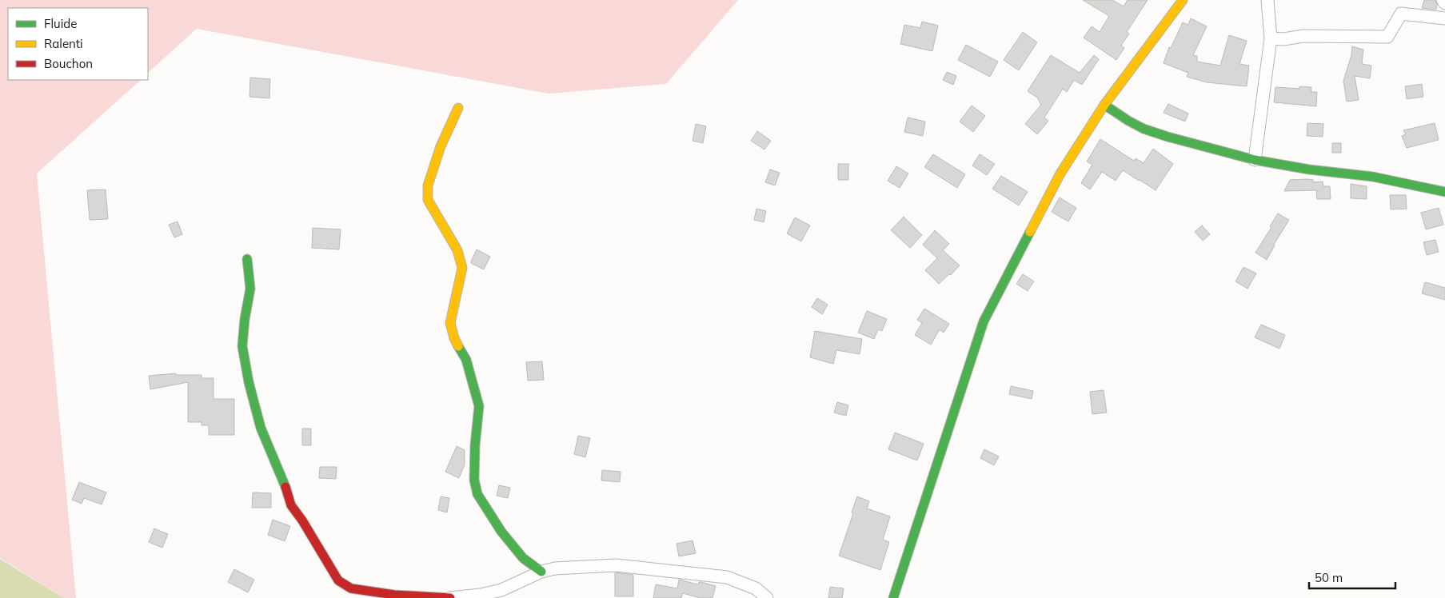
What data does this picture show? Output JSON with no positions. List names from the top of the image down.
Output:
{
  "legend": ["Fluide", "Ralenti", "Bouchon"],
  "scale_bar": "50 m"
}
